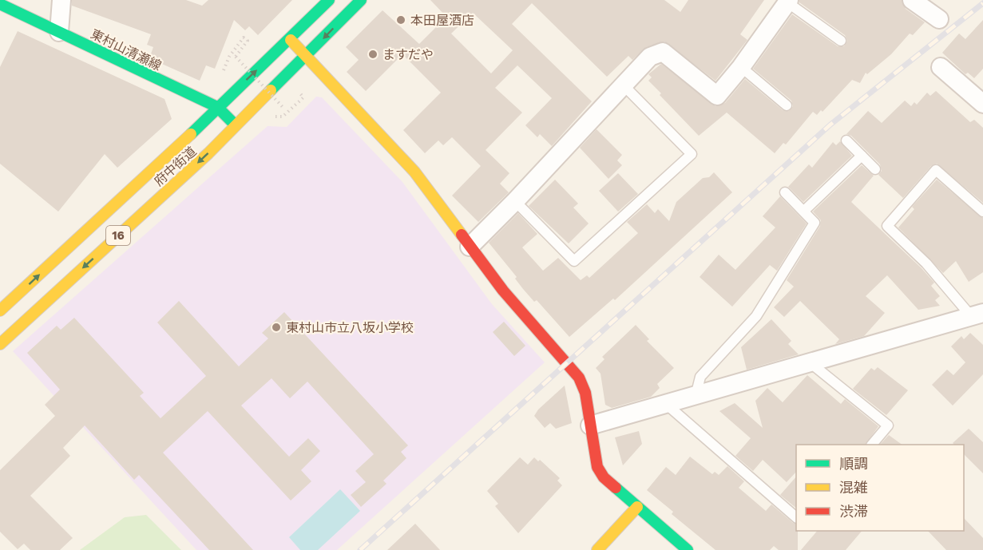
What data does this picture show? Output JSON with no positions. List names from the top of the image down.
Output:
{
  "streets": {
    "main road": ["東村山清瀬線", "府中街道", "16"]
  },
  "crossings": [
    ["東村山清瀬線", "府中街道"]
  ],
  "places": ["本田屋酒店", "ますだや", "東村山市立八坂小学校"],
  "legend": ["順調", "混雑", "渋滞"]
}
